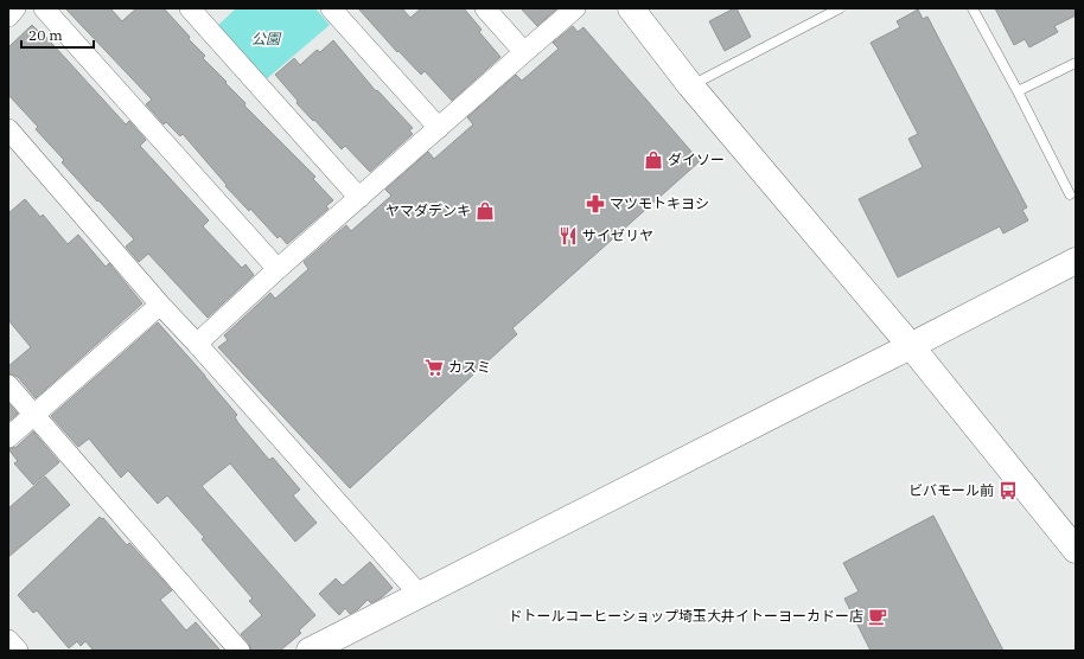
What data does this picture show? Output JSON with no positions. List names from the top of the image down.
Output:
{
  "parks": ["公園"],
  "places": {
    "shop": ["ダイソー", "ヤマダデンキ"],
    "pharmacy": ["マツモトキヨシ"],
    "restaurant": ["サイゼリヤ"],
    "supermarket": ["カスミ"],
    "bus stop": ["ビバモール前"],
    "cafe": ["ドトールコーヒーショップ埼玉大井イトーヨーカドー店"]
  },
  "scale_bar": "20 m"
}
